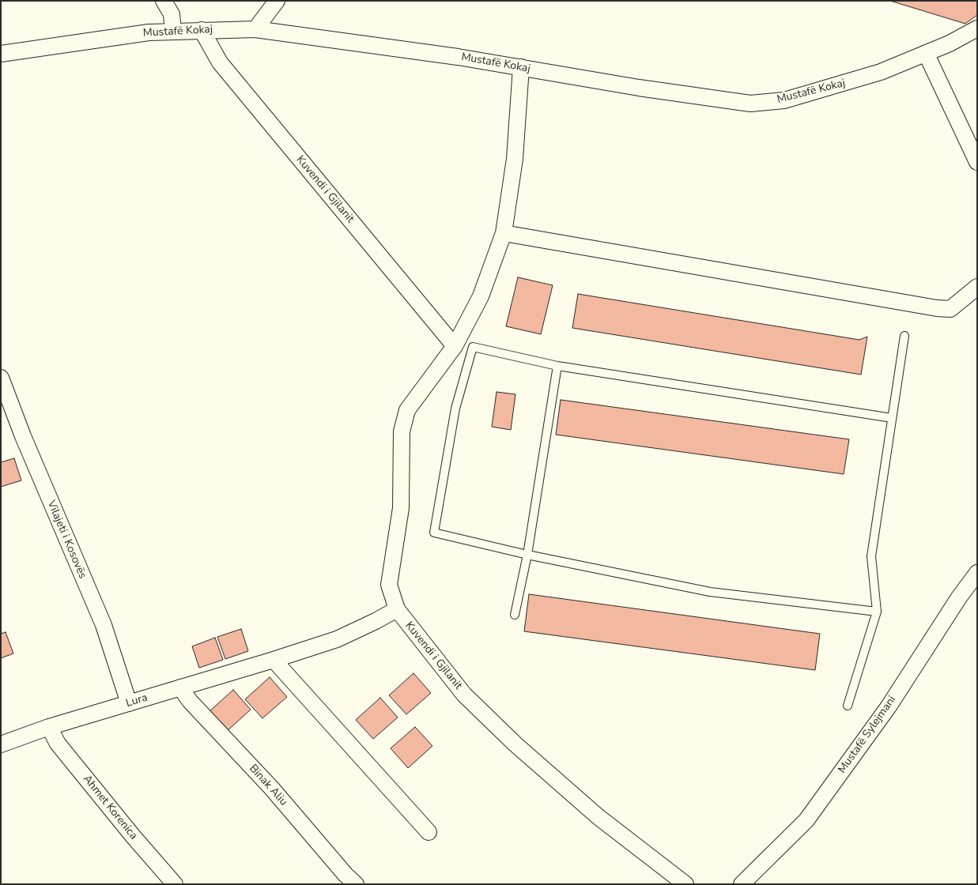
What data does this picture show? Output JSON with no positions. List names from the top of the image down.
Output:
{
  "streets": {
    "street": [
      "Mustafë Kokaj",
      "Kuvendi i Gjilanit",
      "Vilajeti i Kosovës",
      "Lura",
      "Mustafë Sylejmani",
      "Binak Aliu",
      "Ahmet Korenica"
    ]
  },
  "crossings": [
    ["Mustafë Kokaj", "Kuvendi i Gjilanit"],
    ["Kuvendi i Gjilanit", "Lura"],
    ["Vilajeti i Kosovës", "Lura"],
    ["Lura", "Binak Aliu"],
    ["Lura", "Ahmet Korenica"]
  ]
}
